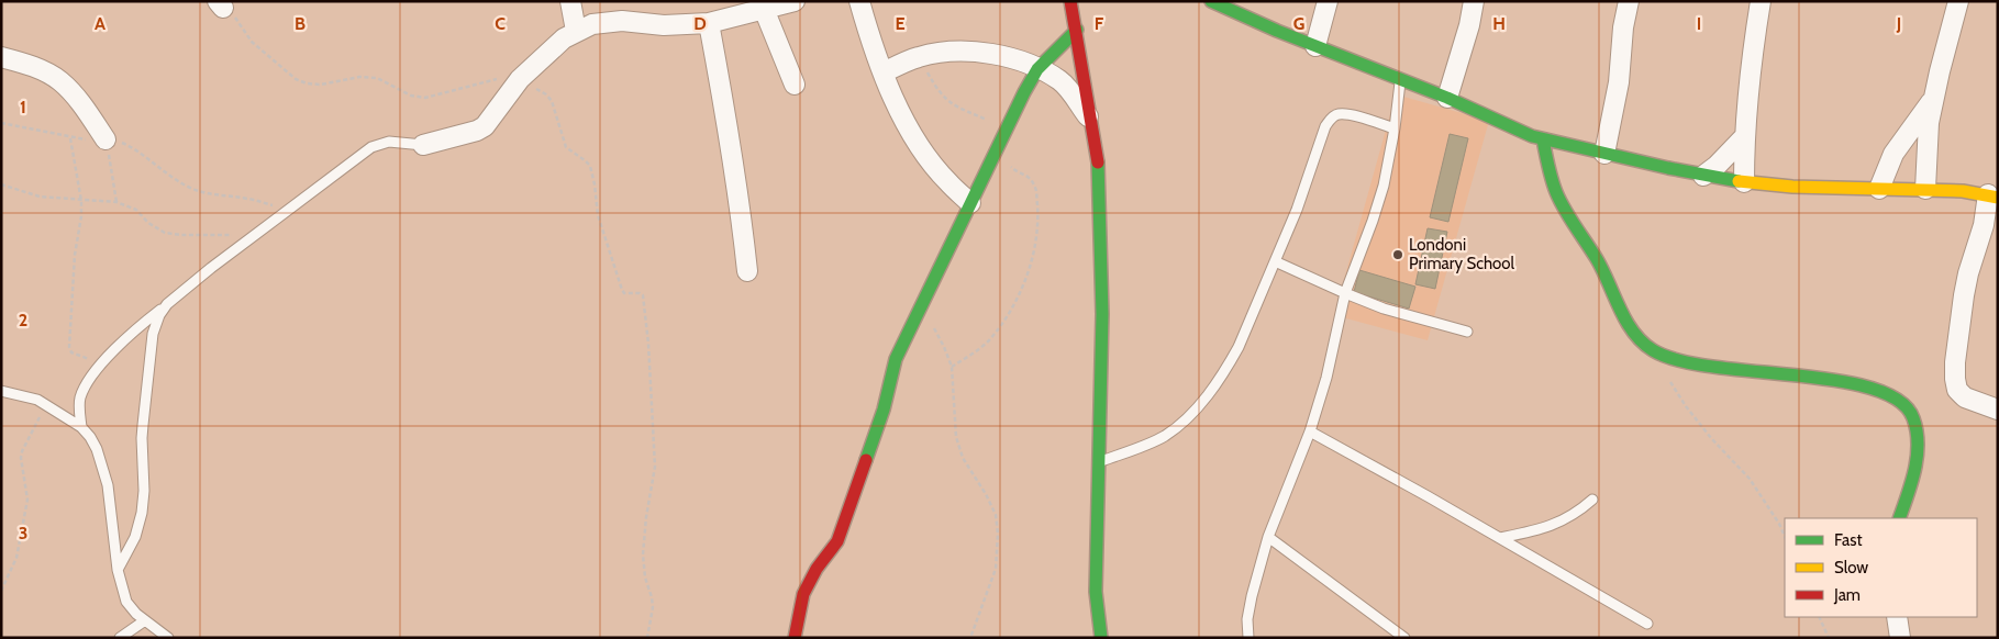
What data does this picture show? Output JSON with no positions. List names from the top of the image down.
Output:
{
  "places": ["Londoni Primary School"],
  "legend": ["Fast", "Slow", "Jam"],
  "grid": {
    "columns": [
      "A",
      "B",
      "C",
      "D",
      "E",
      "F",
      "G",
      "H",
      "I",
      "J"
    ],
    "rows": ["1", "2", "3"]
  }
}
